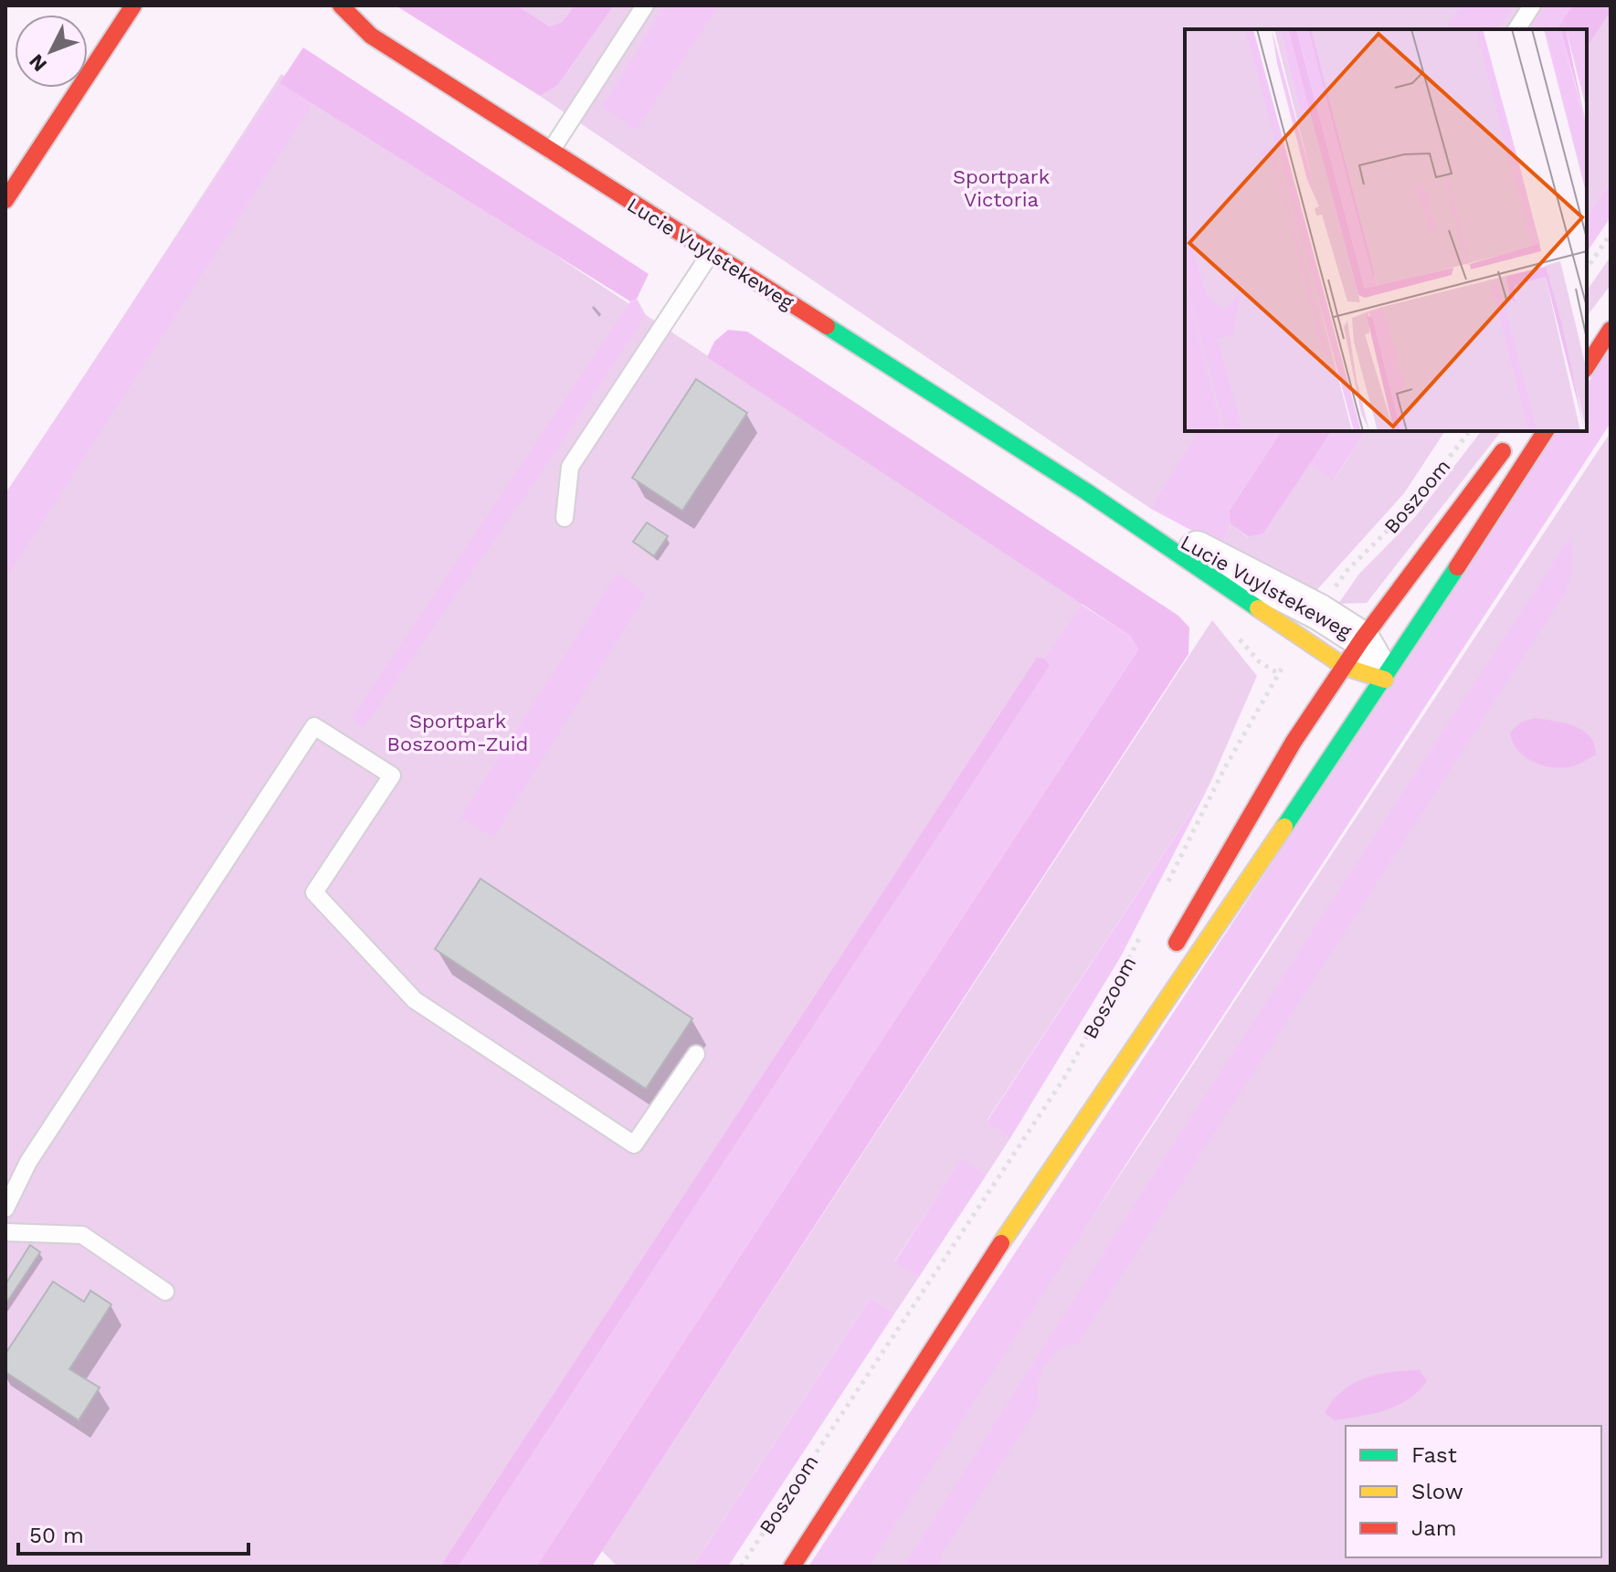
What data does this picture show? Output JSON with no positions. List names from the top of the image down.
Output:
{
  "streets": {
    "main road": ["Lucie Vuylstekeweg", "Boszoom"]
  },
  "crossings": [
    ["Lucie Vuylstekeweg", "Boszoom"]
  ],
  "parks": ["Sportpark Victoria", "Sportpark Boszoom-Zuid"],
  "legend": ["Fast", "Slow", "Jam"],
  "scale_bar": "50 m",
  "north": "bottom left"
}
